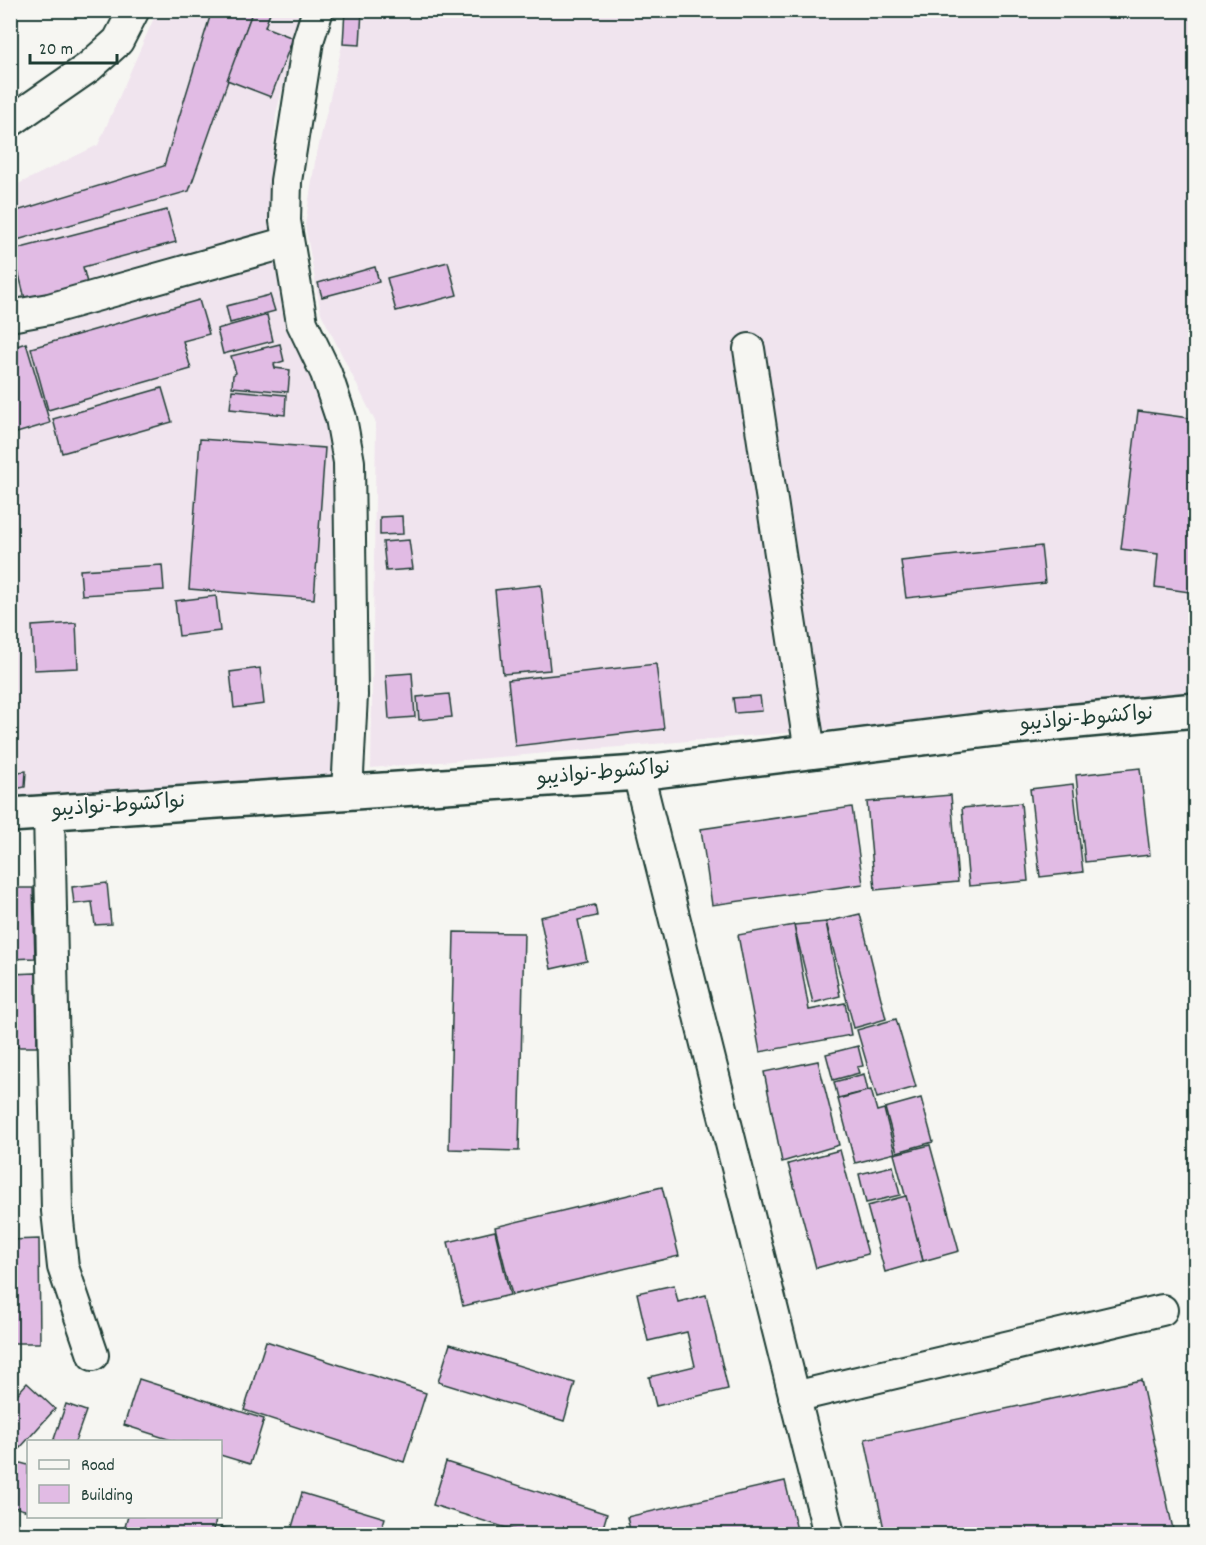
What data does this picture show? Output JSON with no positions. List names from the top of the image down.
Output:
{
  "streets": {
    "main road": ["نواكشوط-نواذيبو"]
  },
  "legend": ["Road", "Building"],
  "scale_bar": "20 m"
}
